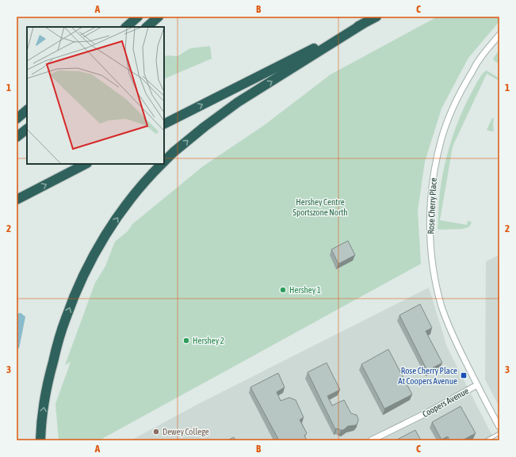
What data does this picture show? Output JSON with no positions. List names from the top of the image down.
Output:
{
  "streets": {
    "street": ["Rose Cherry Place", "Coopers Avenue"]
  },
  "crossings": [
    ["Rose Cherry Place", "Coopers Avenue"]
  ],
  "parks": ["Hershey Centre Sportszone North"],
  "places": {
    "other": ["Hershey 1", "Hershey 2", "Dewey College"],
    "transit": ["Rose Cherry Place At Coopers Avenue"]
  },
  "grid": {
    "columns": ["A", "B", "C"],
    "rows": ["1", "2", "3"]
  }
}
